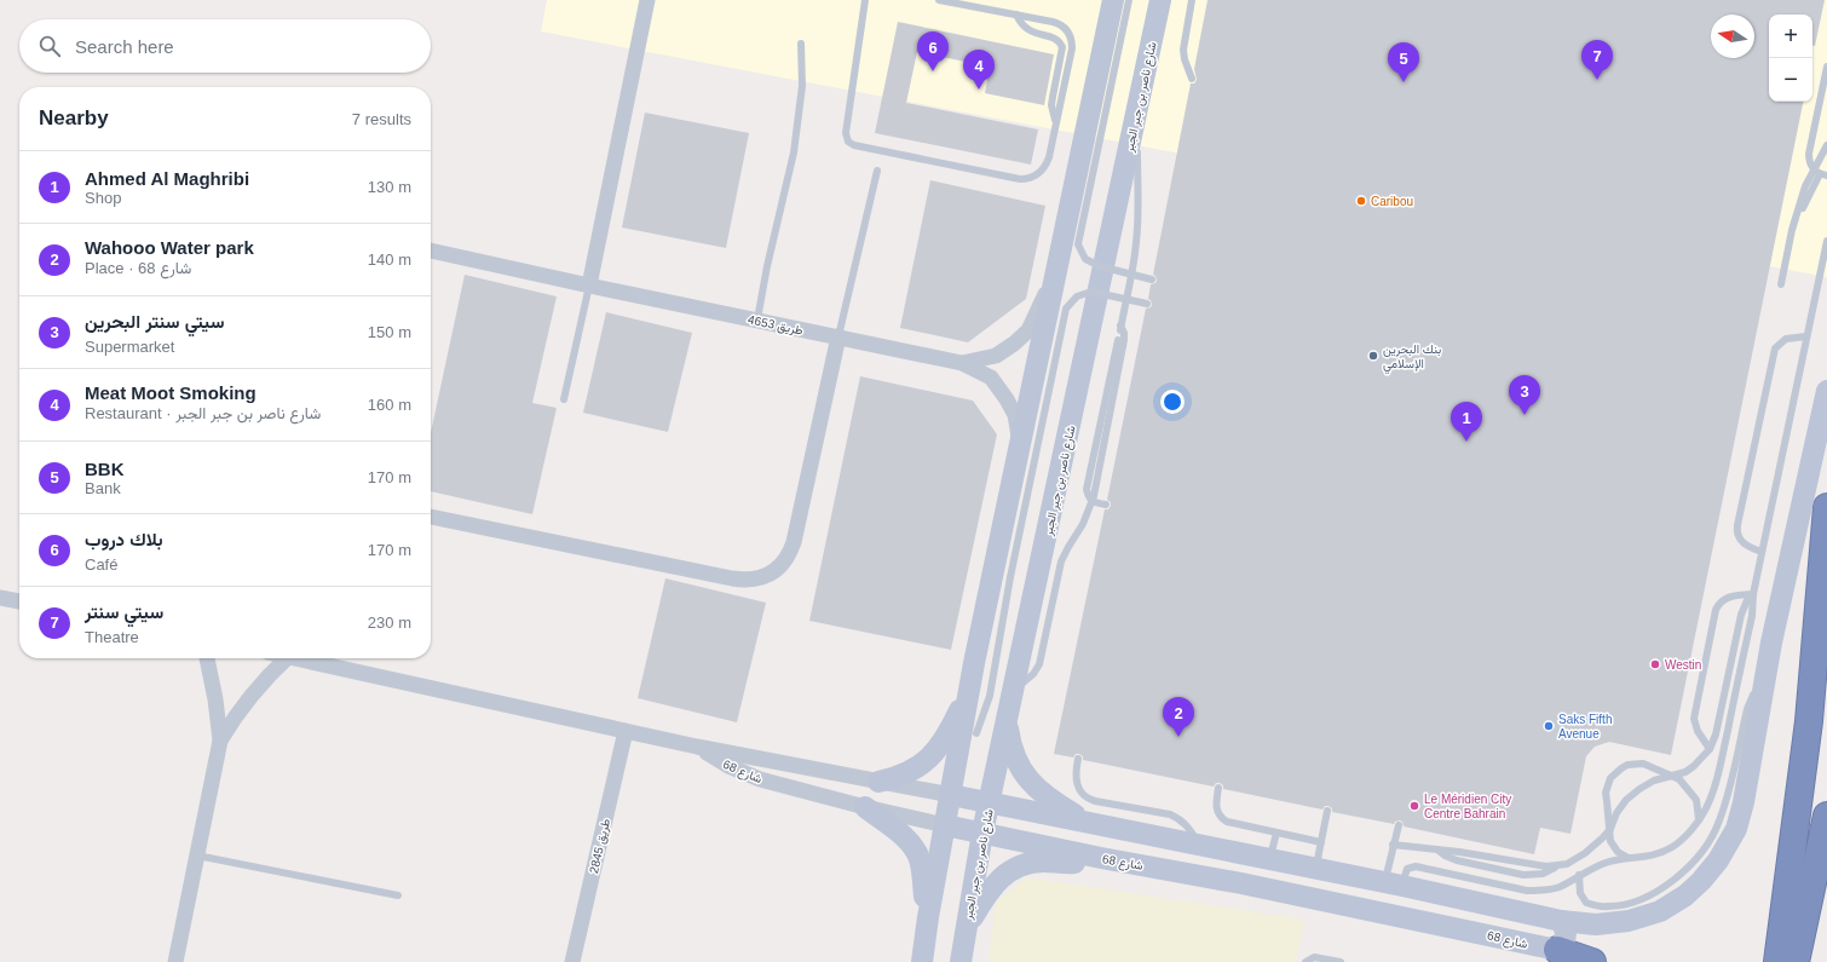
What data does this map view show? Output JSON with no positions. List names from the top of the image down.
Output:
{
  "streets": {
    "main road": ["شارع ناصر بن جبر الجبر", "شارع 68"],
    "street": ["طريق 4653", "طريق 2845"]
  },
  "crossings": [
    ["شارع ناصر بن جبر الجبر", "شارع 68"],
    ["شارع 68", "طريق 2845"]
  ],
  "places": [
    "Caribou",
    "بنك البحرين الإسلامي",
    "Westin",
    "Saks Fifth Avenue",
    "Le Méridien City Centre Bahrain"
  ],
  "north": "left",
  "page": {
    "map_buttons": ["+", "−"],
    "search": "Search here",
    "pins": [
      "6",
      "7",
      "5",
      "4",
      "3",
      "1",
      "2"
    ],
    "heading": ["Nearby", "7 results"],
    "list": [
      {
        "mark": "1",
        "name": "Ahmed Al Maghribi",
        "note": "Shop",
        "value": "130 m"
      },
      {
        "mark": "2",
        "name": "Wahooo Water park",
        "note": "Place · شارع 68",
        "value": "140 m"
      },
      {
        "mark": "3",
        "name": "سيتي سنتر البحرين",
        "note": "Supermarket",
        "value": "150 m"
      },
      {
        "mark": "4",
        "name": "Meat Moot Smoking",
        "note": "Restaurant · شارع ناصر بن جبر الجبر",
        "value": "160 m"
      },
      {
        "mark": "5",
        "name": "BBK",
        "note": "Bank",
        "value": "170 m"
      },
      {
        "mark": "6",
        "name": "بلاك دروب",
        "note": "Café",
        "value": "170 m"
      },
      {
        "mark": "7",
        "name": "سيتي سنتر",
        "note": "Theatre",
        "value": "230 m"
      }
    ]
  }
}
